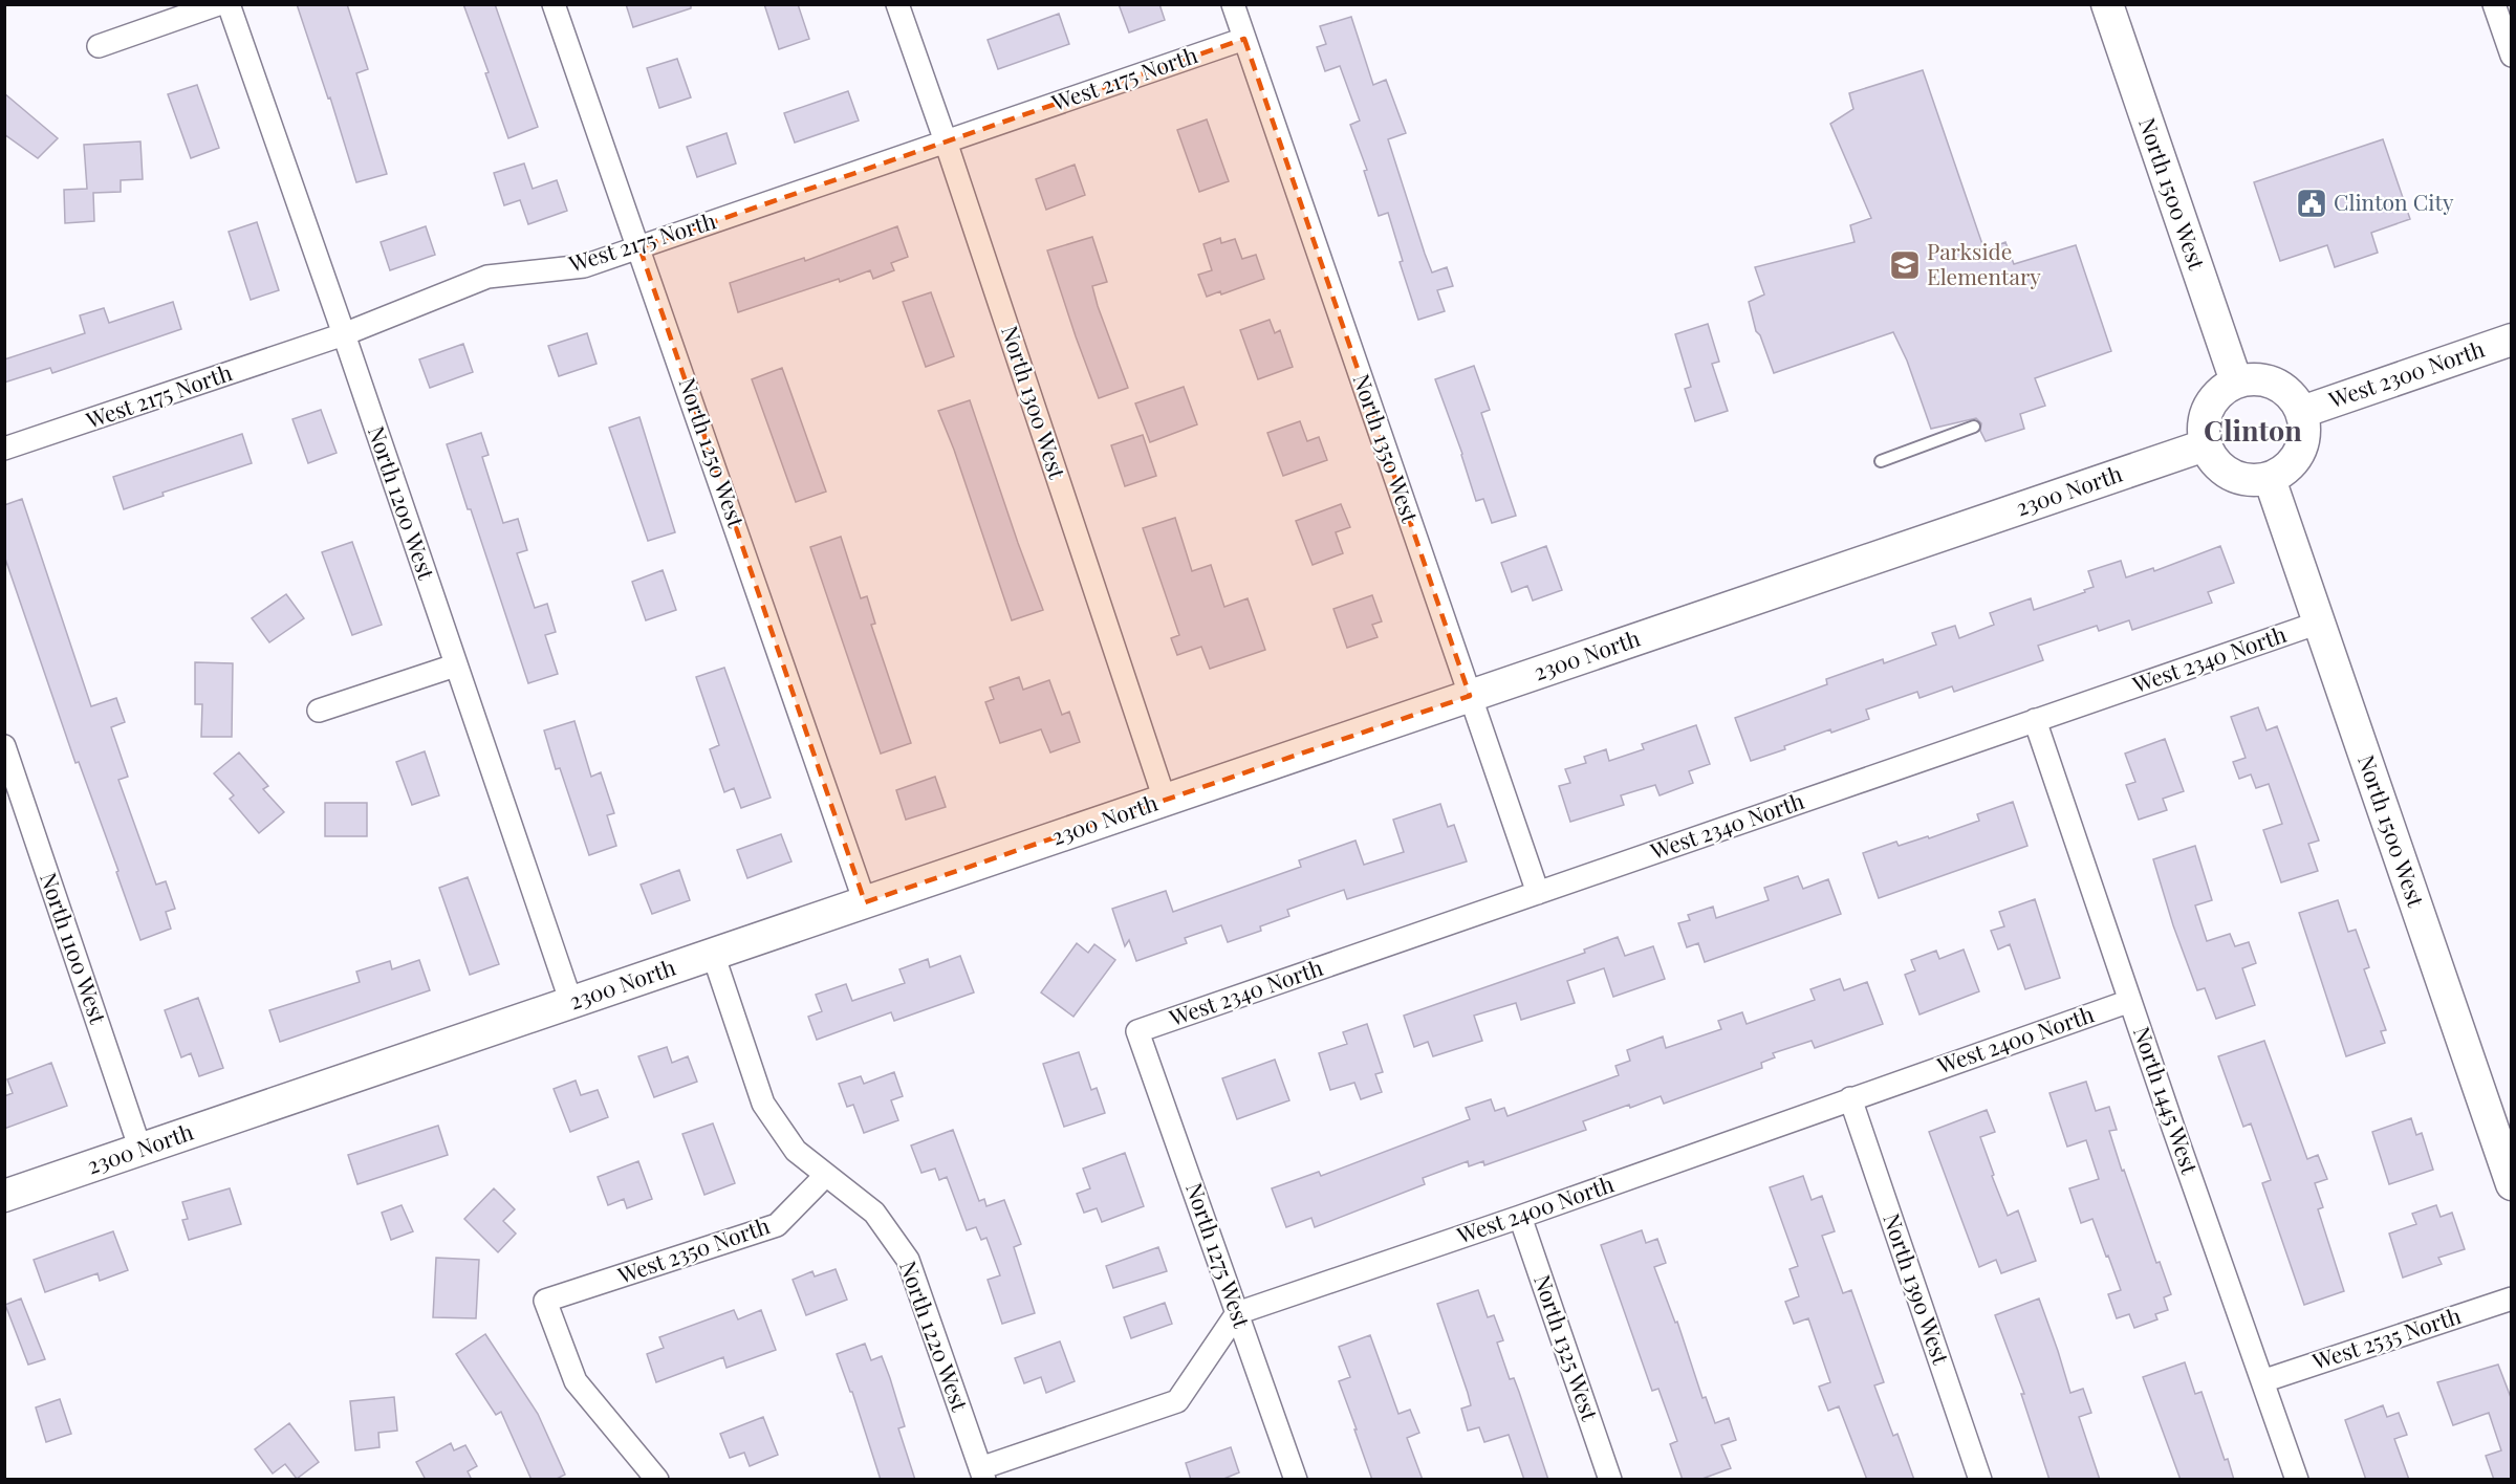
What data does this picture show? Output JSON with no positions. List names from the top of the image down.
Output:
{
  "streets": {
    "street": [
      "West 2175 North",
      "North 1500 West",
      "West 2300 North",
      "North 1300 West",
      "North 1350 West",
      "North 1250 West",
      "2300 North",
      "North 1200 West",
      "West 2340 North",
      "North 1100 West",
      "West 2400 North",
      "North 1445 West",
      "West 2350 North",
      "North 1275 West",
      "North 1390 West",
      "North 1220 West",
      "West 2535 North",
      "North 1325 West"
    ]
  },
  "crossings": [
    ["West 2175 North", "North 1300 West"],
    ["West 2175 North", "North 1350 West"],
    ["West 2175 North", "North 1250 West"],
    ["West 2175 North", "North 1200 West"],
    ["North 1500 West", "West 2300 North"],
    ["North 1500 West", "2300 North"],
    ["North 1500 West", "West 2340 North"],
    ["West 2300 North", "2300 North"],
    ["North 1300 West", "2300 North"],
    ["North 1350 West", "2300 North"],
    ["North 1350 West", "West 2340 North"],
    ["North 1250 West", "2300 North"],
    ["2300 North", "North 1200 West"],
    ["2300 North", "North 1100 West"],
    ["2300 North", "North 1220 West"],
    ["West 2340 North", "North 1445 West"],
    ["West 2340 North", "North 1275 West"],
    ["West 2400 North", "North 1445 West"],
    ["West 2400 North", "North 1275 West"],
    ["West 2400 North", "North 1390 West"],
    ["West 2400 North", "North 1325 West"],
    ["North 1445 West", "West 2535 North"],
    ["West 2350 North", "North 1220 West"]
  ],
  "districts": ["Clinton"],
  "places": {
    "public building": ["Clinton City"],
    "school or university": ["Parkside Elementary"]
  }
}
